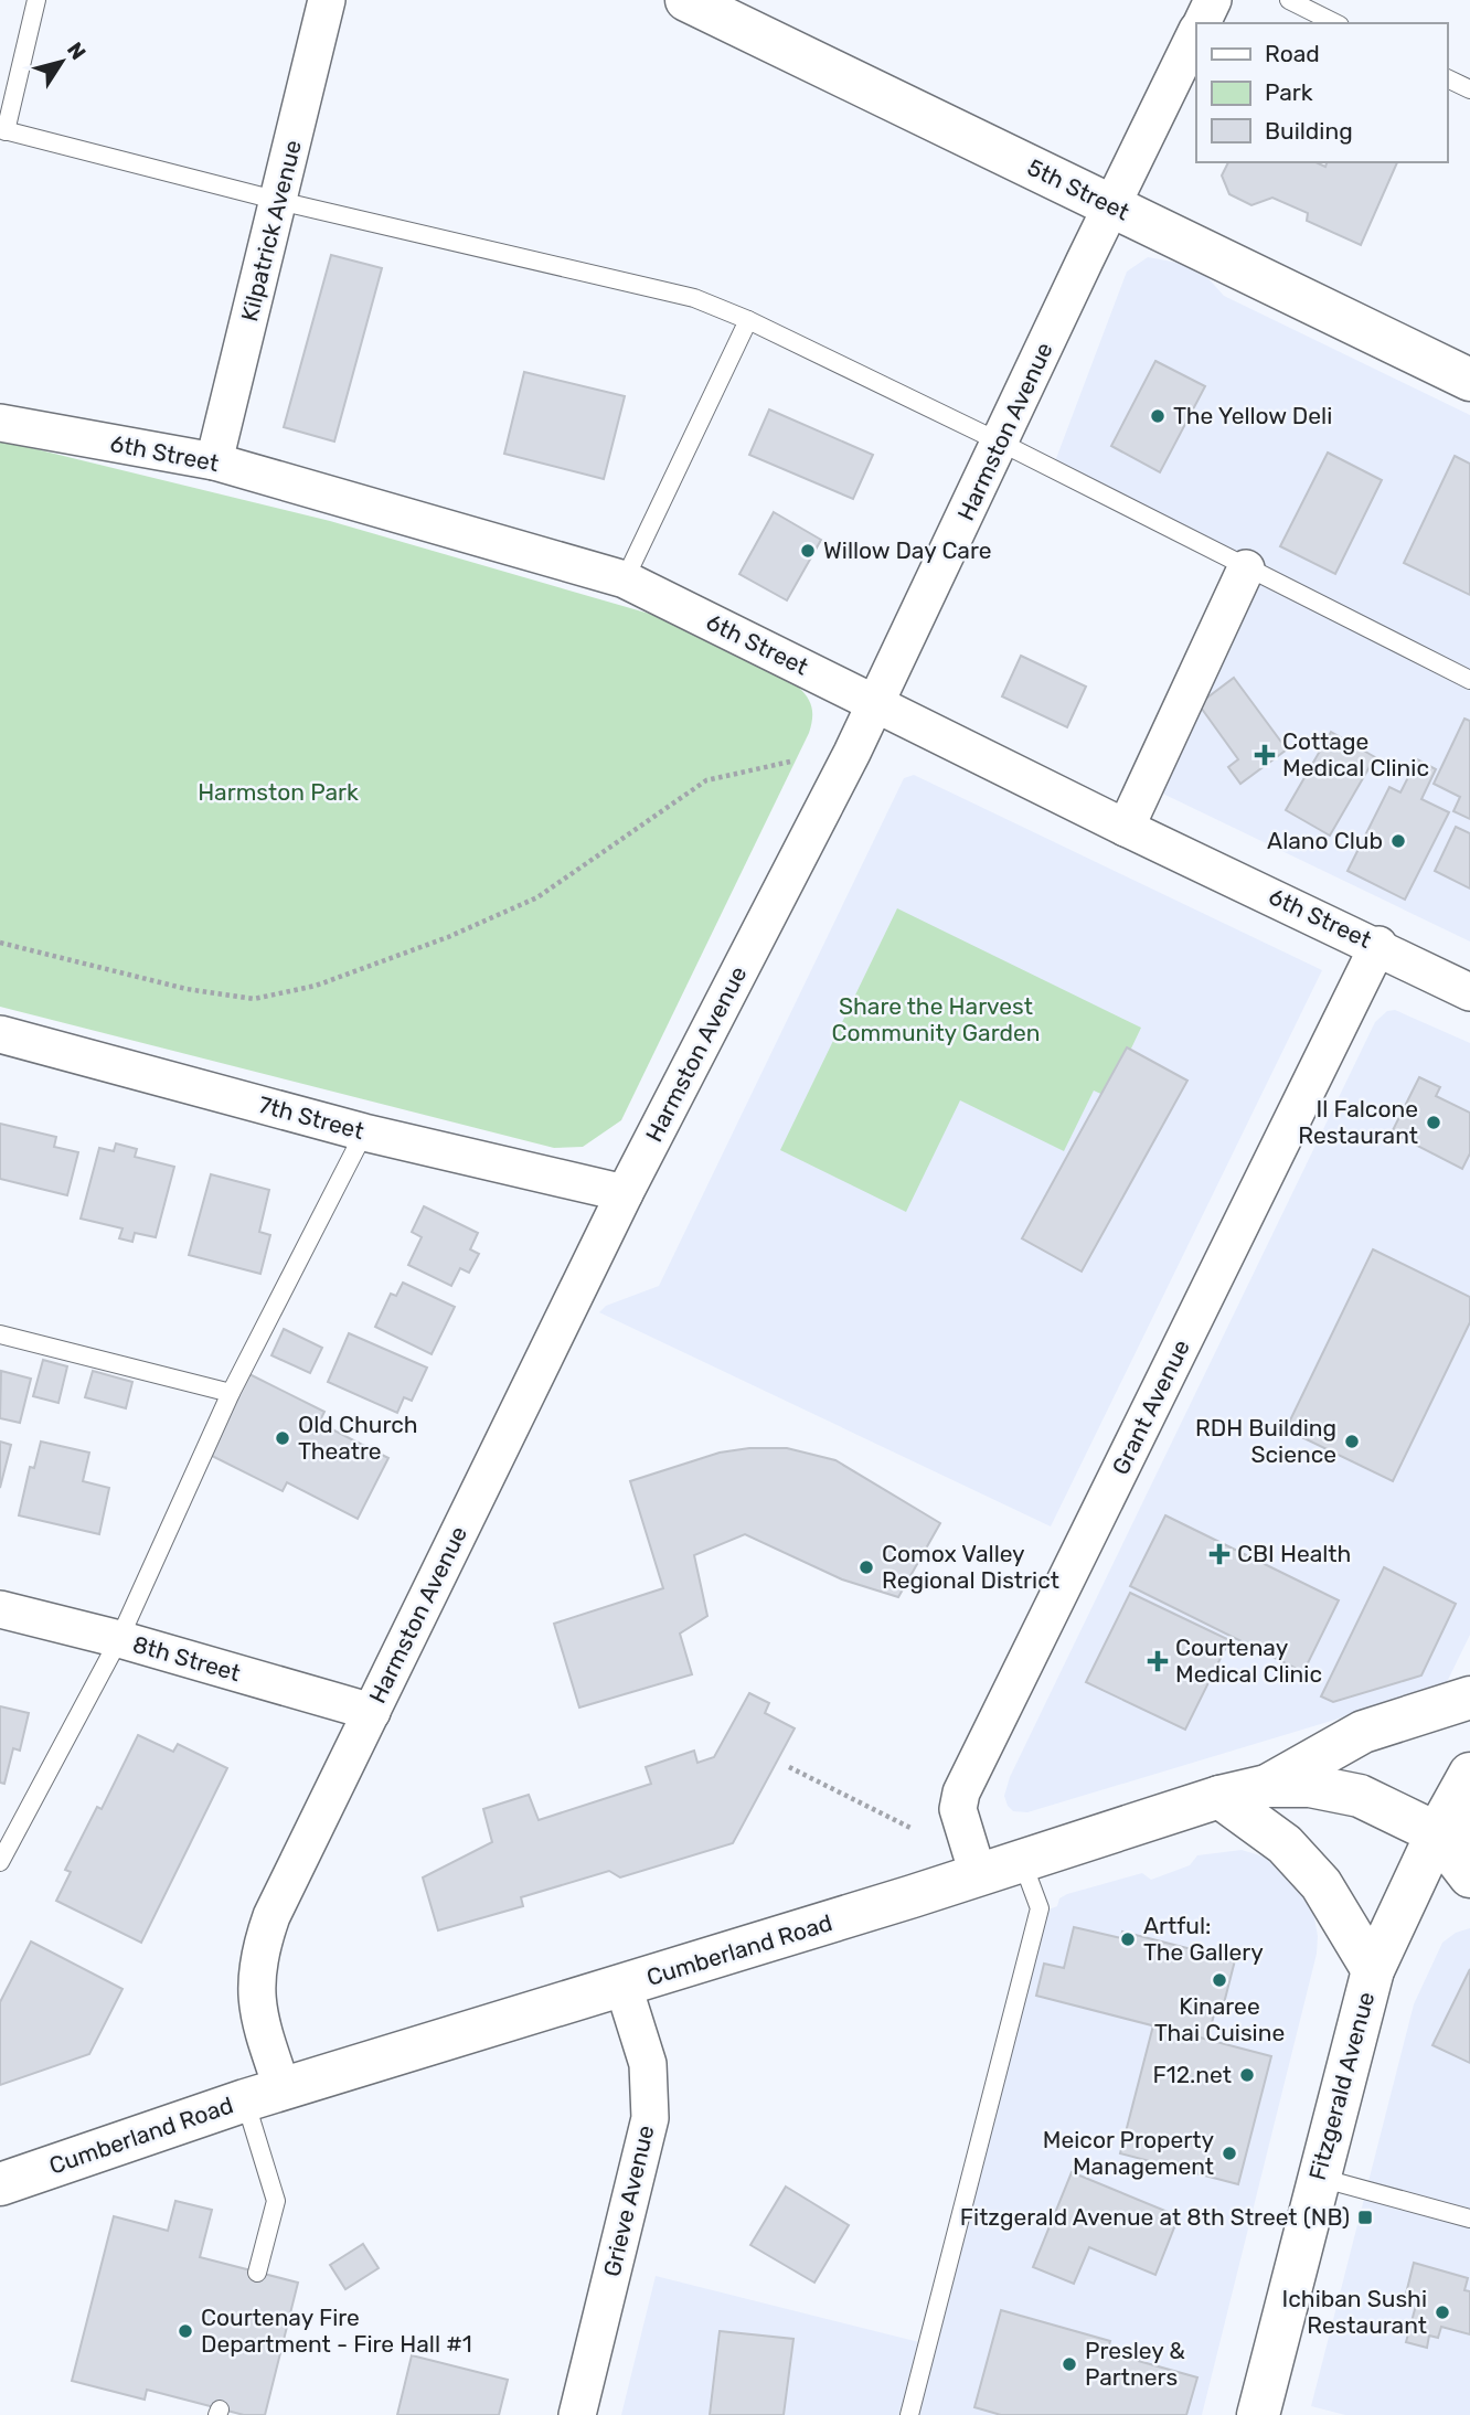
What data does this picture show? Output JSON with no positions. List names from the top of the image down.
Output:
{
  "streets": {
    "street": [
      "5th Street",
      "Kilpatrick Avenue",
      "Harmston Avenue",
      "6th Street",
      "7th Street",
      "Grant Avenue",
      "8th Street",
      "Cumberland Road",
      "Fitzgerald Avenue",
      "Grieve Avenue"
    ]
  },
  "crossings": [
    ["5th Street", "Harmston Avenue"],
    ["Kilpatrick Avenue", "6th Street"],
    ["Harmston Avenue", "6th Street"],
    ["Harmston Avenue", "7th Street"],
    ["Harmston Avenue", "8th Street"],
    ["Harmston Avenue", "Cumberland Road"],
    ["6th Street", "Grant Avenue"],
    ["Grant Avenue", "Cumberland Road"],
    ["Cumberland Road", "Grieve Avenue"]
  ],
  "parks": ["Harmston Park", "Share the Harvest Community Garden"],
  "places": {
    "other": [
      "The Yellow Deli",
      "Willow Day Care",
      "Alano Club",
      "Il Falcone Restaurant",
      "Old Church Theatre",
      "RDH Building Science",
      "Comox Valley Regional District",
      "Artful: The Gallery",
      "Kinaree Thai Cuisine",
      "F12.net",
      "Meicor Property Management",
      "Ichiban Sushi Restaurant",
      "Courtenay Fire Department - Fire Hall #1",
      "Presley & Partners"
    ],
    "health": ["Cottage Medical Clinic", "CBI Health", "Courtenay Medical Clinic"],
    "transit": ["Fitzgerald Avenue at 8th Street (NB)"]
  },
  "legend": ["Road", "Park", "Building"],
  "north": "top right"
}
